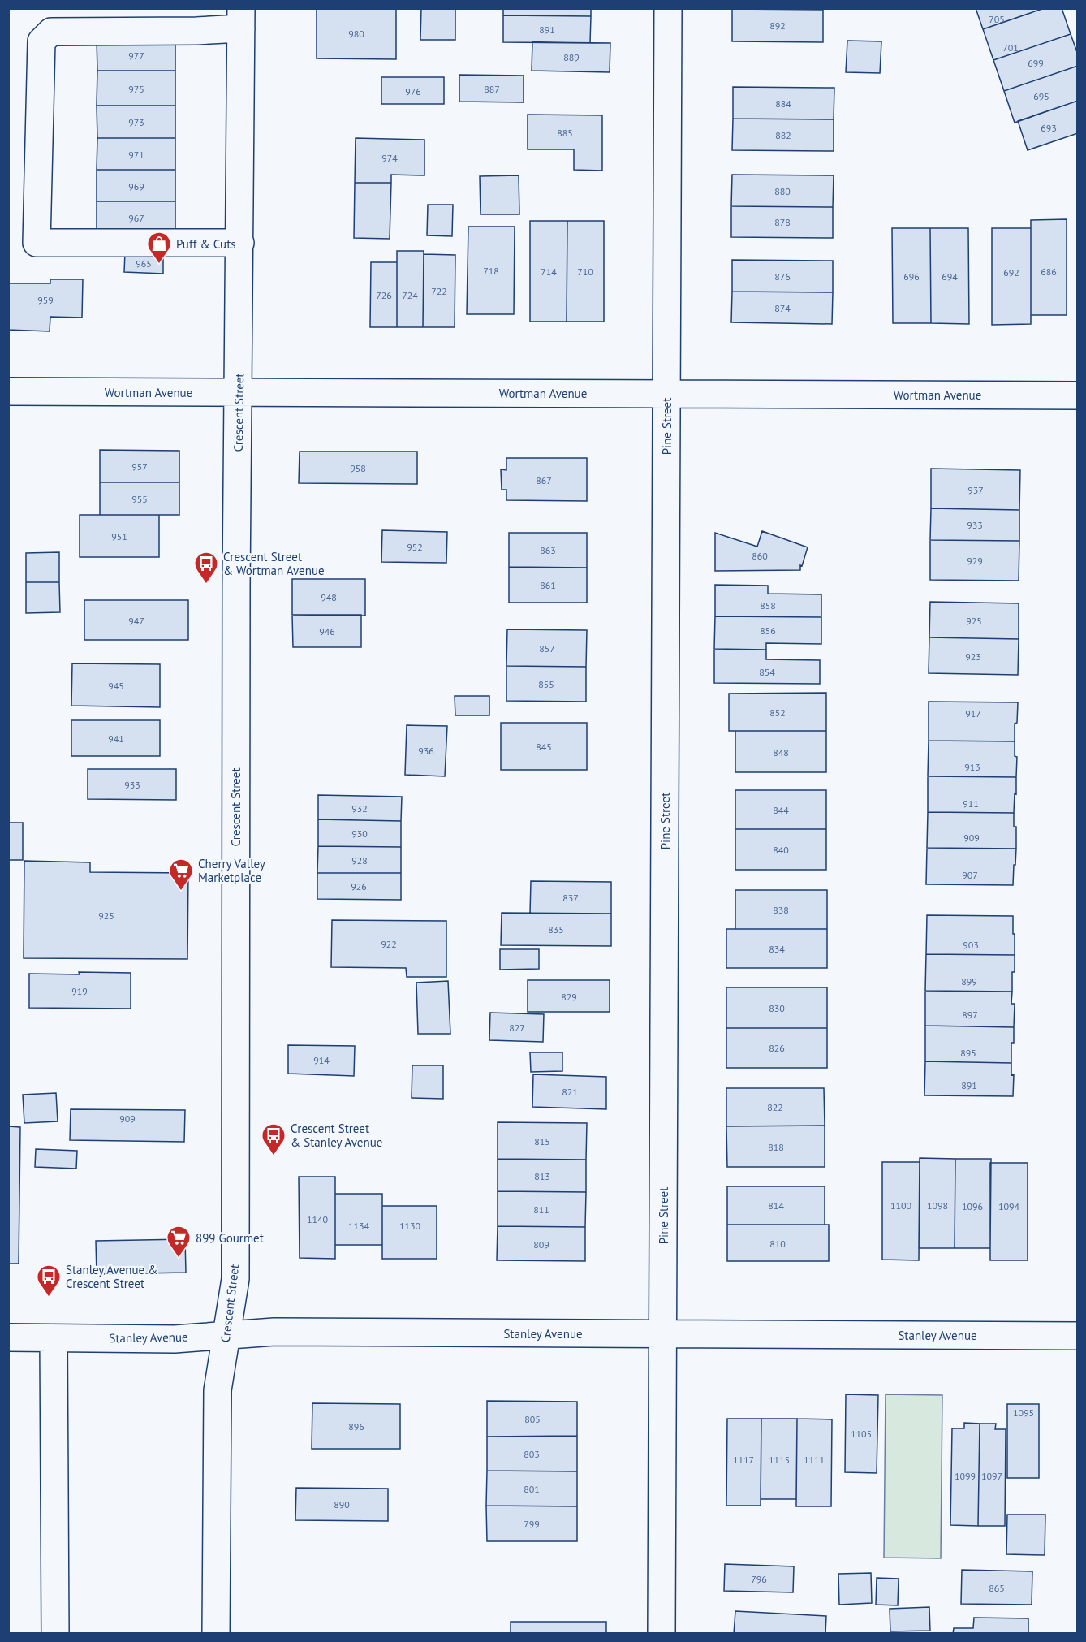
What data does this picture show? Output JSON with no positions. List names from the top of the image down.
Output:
{
  "streets": {
    "street": [
      "Wortman Avenue",
      "Crescent Street",
      "Pine Street",
      "Stanley Avenue"
    ]
  },
  "crossings": [
    ["Wortman Avenue", "Crescent Street"],
    ["Wortman Avenue", "Pine Street"],
    ["Crescent Street", "Stanley Avenue"],
    ["Pine Street", "Stanley Avenue"]
  ],
  "places": {
    "shop": ["Puff & Cuts"],
    "bus stop": ["Crescent Street & Wortman Avenue", "Crescent Street & Stanley Avenue", "Stanley Avenue & Crescent Street"],
    "supermarket": ["Cherry Valley Marketplace", "899 Gourmet"]
  },
  "house_numbers": [
    "705",
    "892",
    "891",
    "980",
    "701",
    "977",
    "889",
    "699",
    "975",
    "887",
    "976",
    "695",
    "884",
    "973",
    "693",
    "885",
    "882",
    "971",
    "974",
    "969",
    "880",
    "967",
    "878",
    "965",
    "718",
    "714",
    "710",
    "686",
    "692",
    "876",
    "696",
    "694",
    "722",
    "726",
    "724",
    "959",
    "874",
    "957",
    "958",
    "867",
    "937",
    "955",
    "933",
    "951",
    "952",
    "863",
    "860",
    "929",
    "861",
    "948",
    "858",
    "947",
    "925",
    "856",
    "946",
    "857",
    "923",
    "854",
    "855",
    "945",
    "852",
    "917",
    "941",
    "845",
    "936",
    "848",
    "913",
    "933",
    "911",
    "932",
    "844",
    "930",
    "909",
    "840",
    "928",
    "907",
    "926",
    "837",
    "838",
    "925",
    "835",
    "922",
    "903",
    "834",
    "899",
    "919",
    "829",
    "830",
    "897",
    "827",
    "826",
    "895",
    "914",
    "891",
    "821",
    "822",
    "909",
    "815",
    "818",
    "813",
    "814",
    "1100",
    "1098",
    "1096",
    "1094",
    "811",
    "1140",
    "1134",
    "1130",
    "810",
    "809",
    "1095",
    "805",
    "896",
    "1105",
    "803",
    "1117",
    "1115",
    "1111",
    "1099",
    "1097",
    "801",
    "890",
    "799",
    "796",
    "865"
  ]
}
